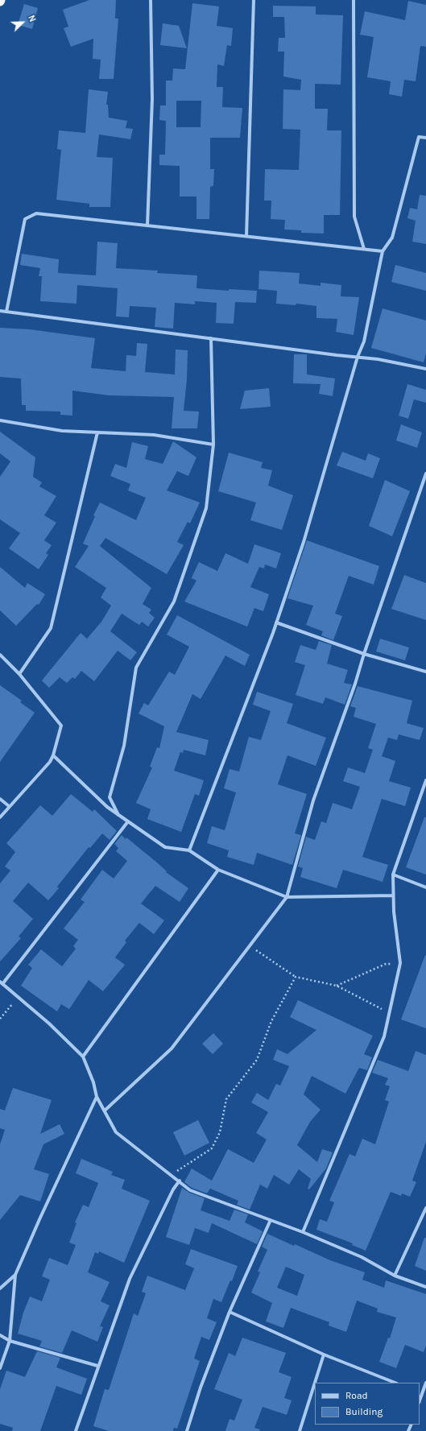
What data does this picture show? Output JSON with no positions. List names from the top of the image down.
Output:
{
  "legend": ["Road", "Building"],
  "north": "top right"
}
